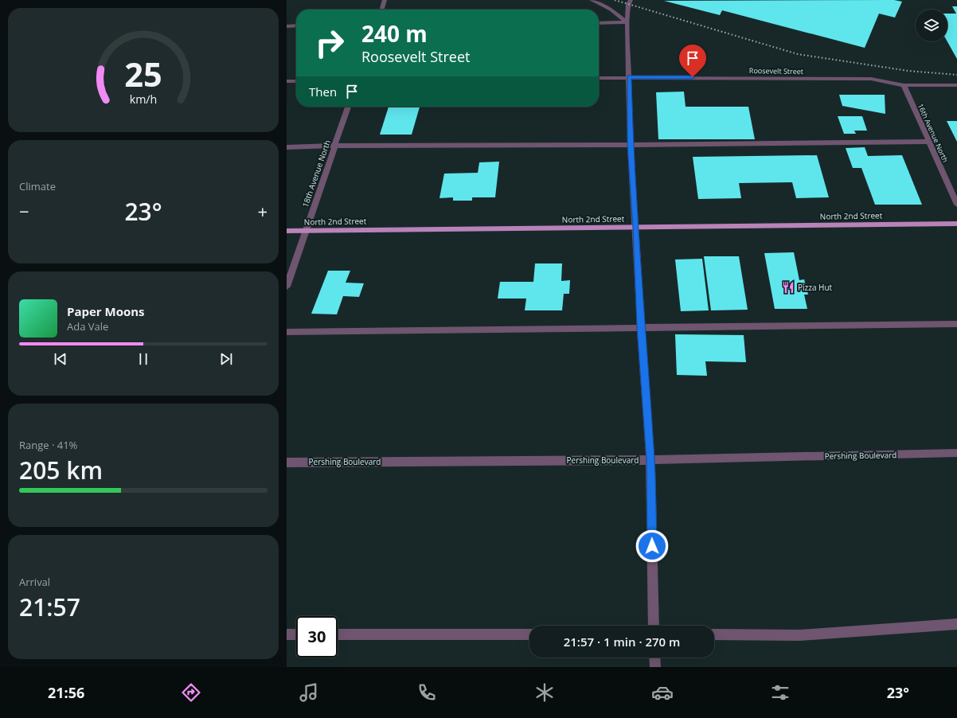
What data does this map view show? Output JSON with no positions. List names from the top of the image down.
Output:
{
  "streets": {
    "main road": ["North 2nd Street"],
    "street": [
      "Roosevelt Street",
      "16th Avenue North",
      "18th Avenue North",
      "Pershing Boulevard"
    ]
  },
  "crossings": [
    ["Roosevelt Street", "16th Avenue North"],
    ["18th Avenue North", "North 2nd Street"]
  ],
  "places": {
    "restaurant": ["Pizza Hut"]
  },
  "page": {
    "turn": ["240 m", "Roosevelt Street"],
    "then": "Then",
    "tile": [
      "Climate",
      ["Range · 41%", "205 km"],
      ["Arrival", "21:57"]
    ],
    "heat": ["−", "23°", "+"],
    "song": ["Paper Moons", "Ada Vale"],
    "limit": "30",
    "trip": "21:57 · 1 min · 270 m",
    "tabs": ["21:56", "23°"],
    "gauge": ["25", "km/h"]
  }
}
